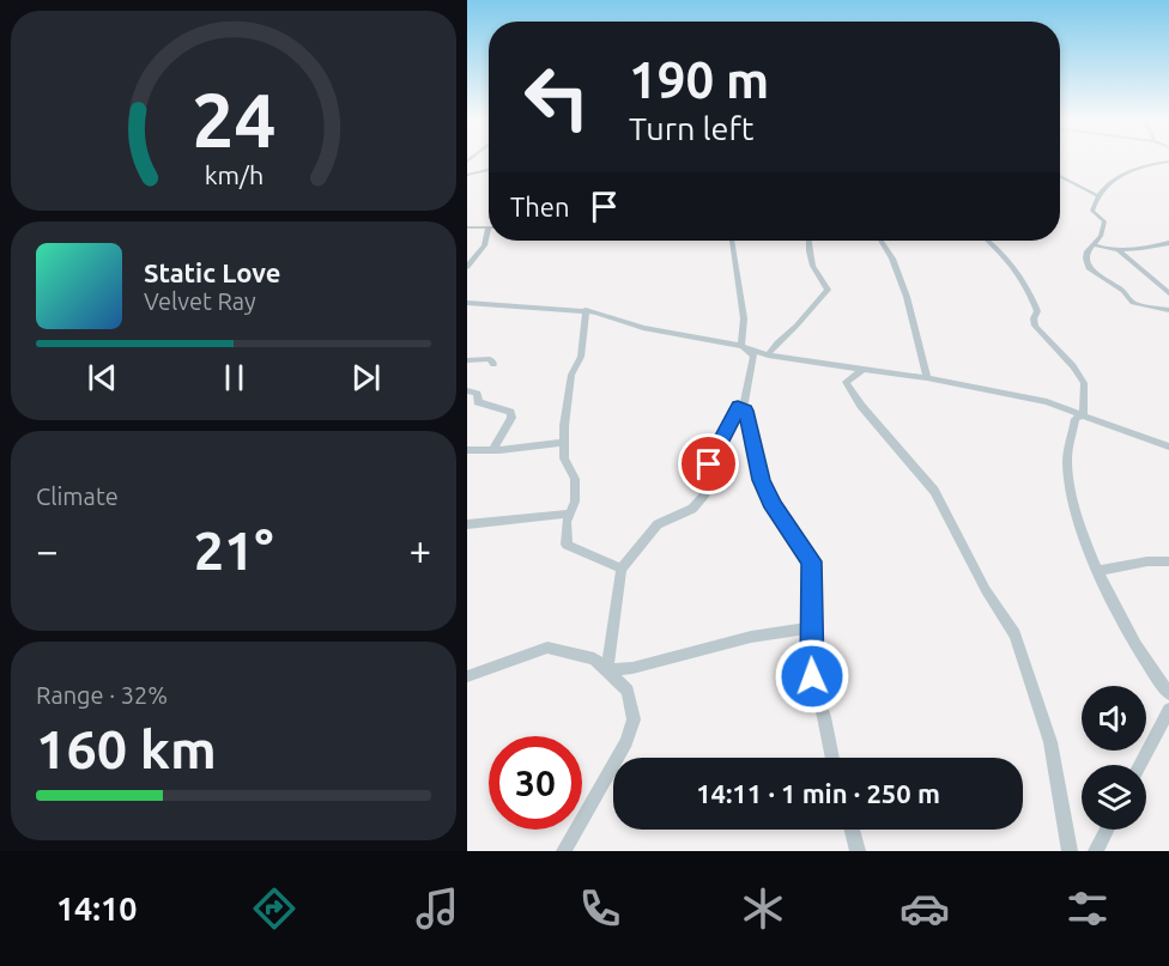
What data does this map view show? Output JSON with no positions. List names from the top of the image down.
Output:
{
  "page": {
    "turn": ["190 m", "Turn left"],
    "then": "Then",
    "song": ["Static Love", "Velvet Ray"],
    "tile": [
      "Climate",
      ["Range · 32%", "160 km"]
    ],
    "heat": ["−", "21°", "+"],
    "limit": "30",
    "trip": "14:11 · 1 min · 250 m",
    "tabs": "14:10",
    "gauge": ["24", "km/h"]
  }
}
